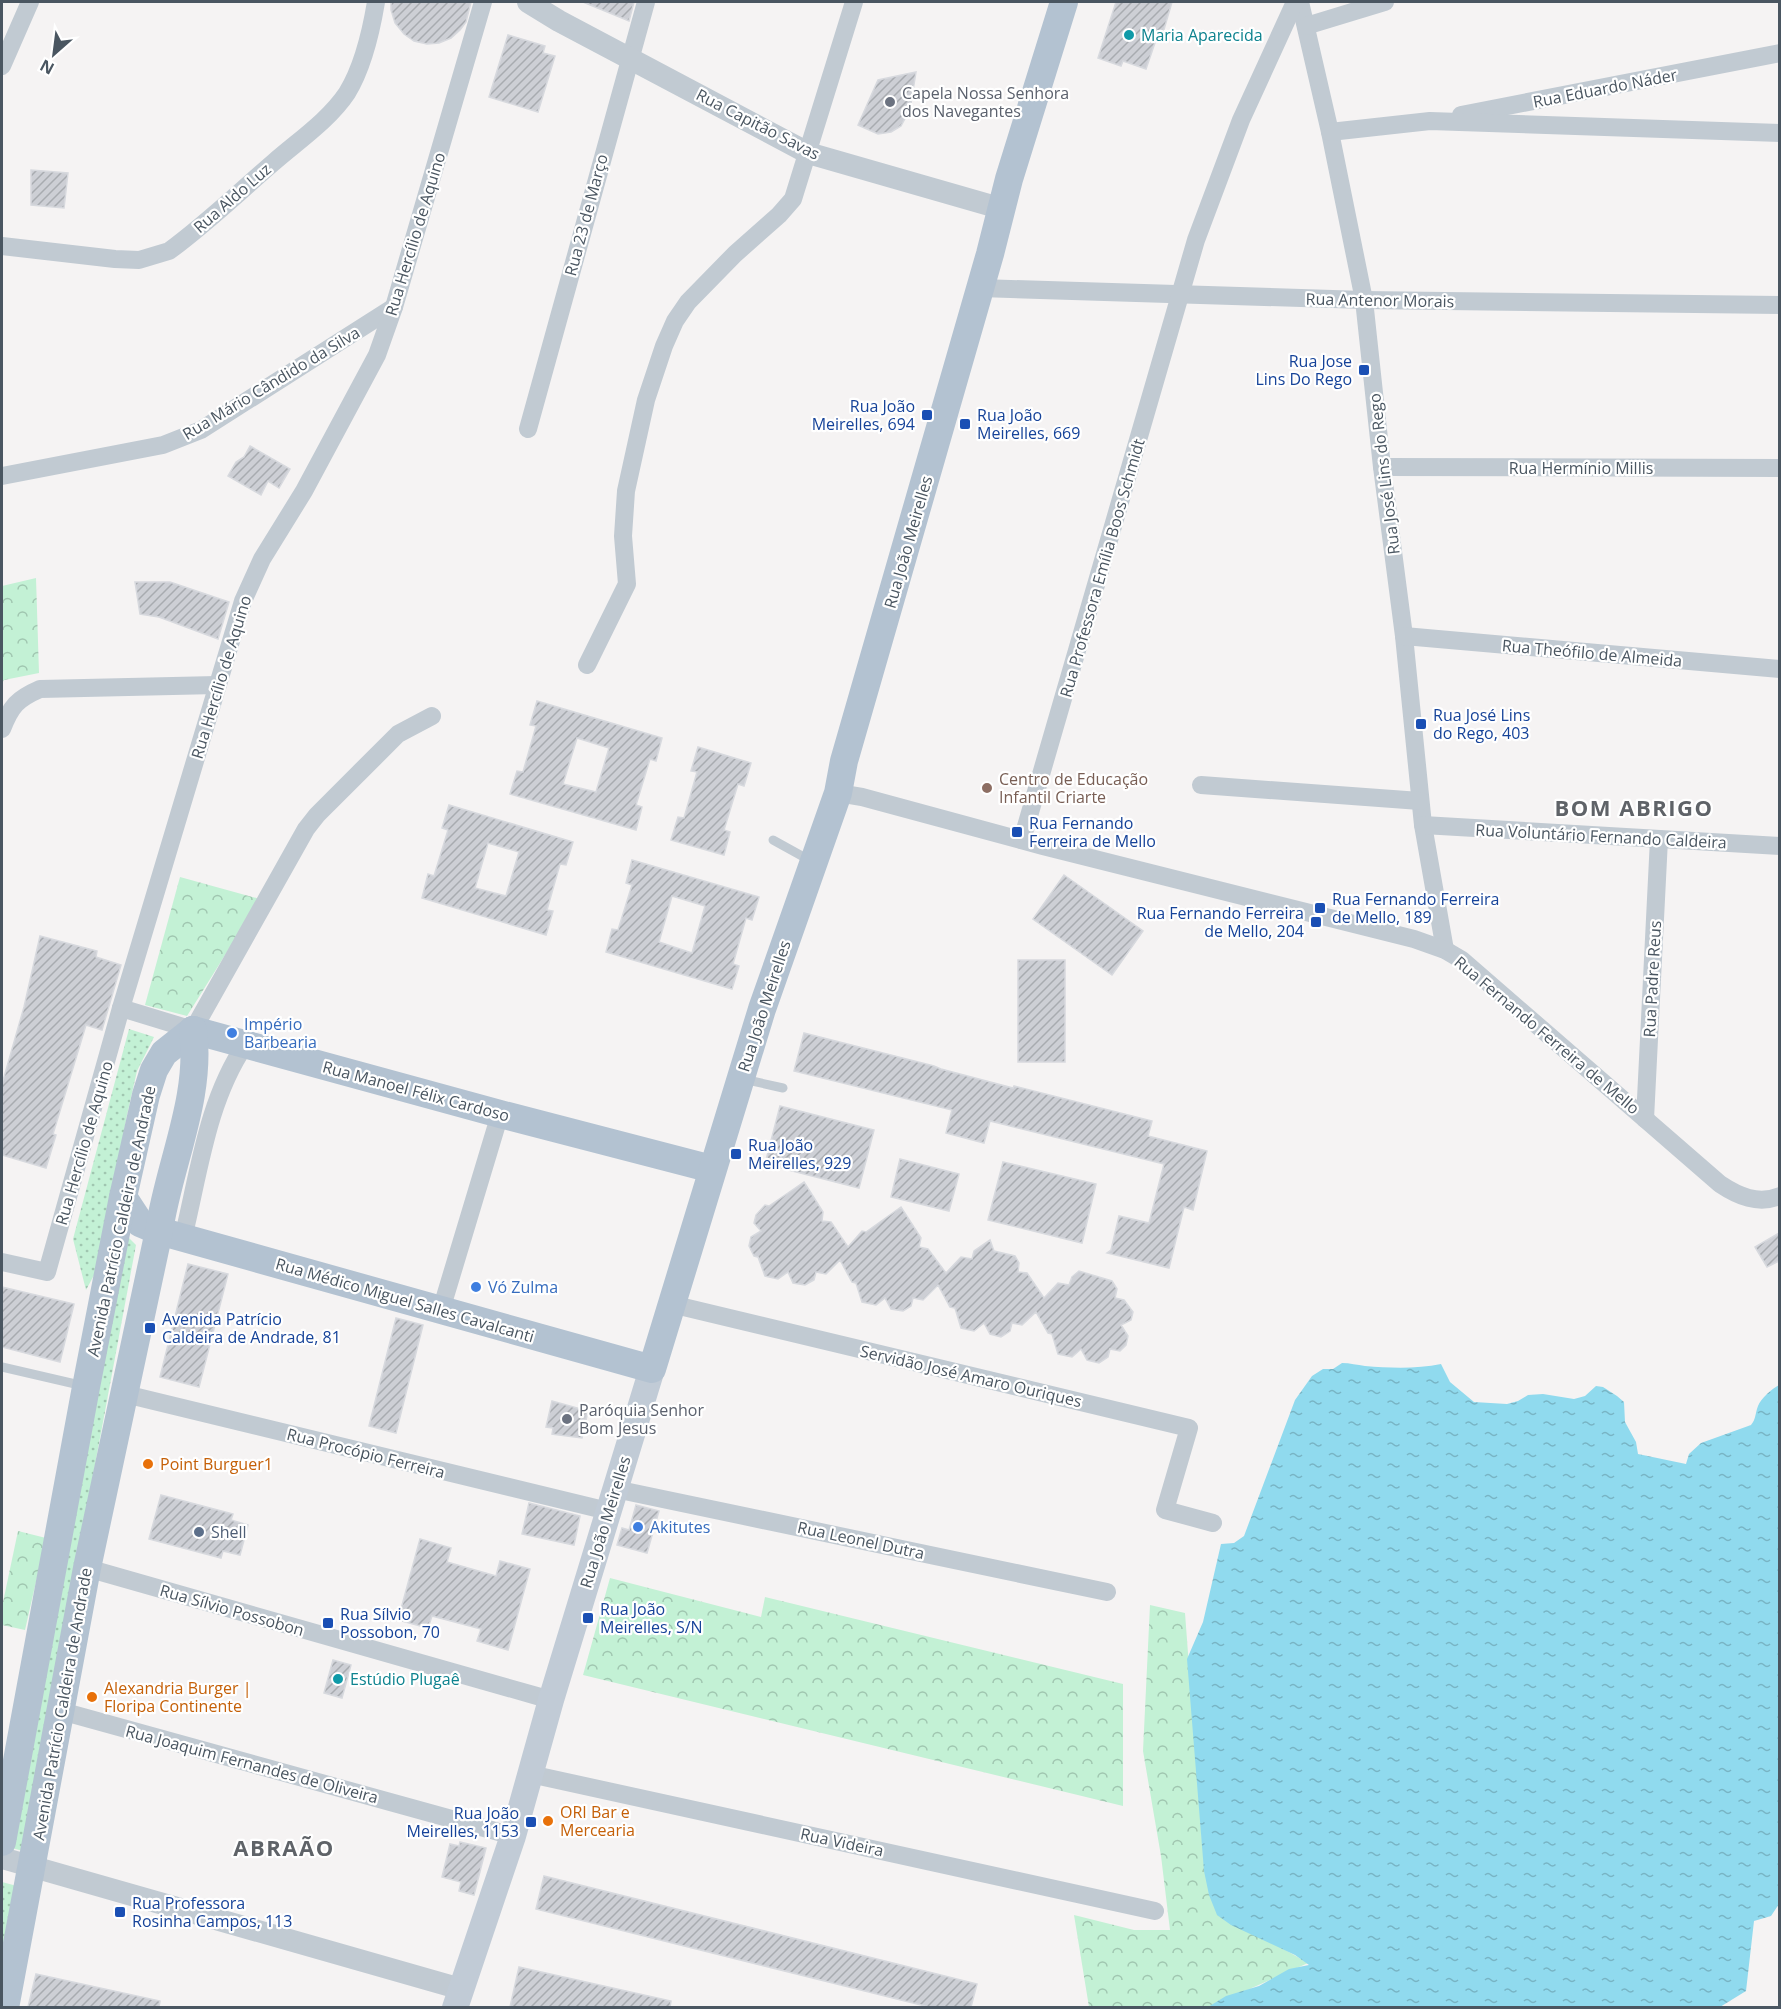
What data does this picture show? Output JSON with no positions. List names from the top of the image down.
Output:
{
  "streets": {
    "main road": [
      "Rua João Meirelles",
      "Rua Manoel Félix Cardoso",
      "Avenida Patrício Caldeira de Andrade",
      "Rua Médico Miguel Salles Cavalcanti"
    ],
    "street": [
      "Rua Eduardo Náder",
      "Rua Capitão Savas",
      "Rua Aldo Luz",
      "Rua 23 de Março",
      "Rua Hercílio de Aquino",
      "Rua Antenor Morais",
      "Rua Mário Cândido da Silva",
      "Rua Hermínio Millis",
      "Rua José Lins do Rego",
      "Rua Professora Emília Boos Schmidt",
      "Rua Theófilo de Almeida",
      "Rua Voluntário Fernando Caldeira",
      "Rua Padre Reus",
      "Rua Fernando Ferreira de Mello",
      "Servidão José Amaro Ouriques",
      "Rua Procópio Ferreira",
      "Rua Leonel Dutra",
      "Rua Sílvio Possobon",
      "Rua Joaquim Fernandes de Oliveira",
      "Rua Videira"
    ]
  },
  "crossings": [
    ["Rua Eduardo Náder", "Rua José Lins do Rego"],
    ["Rua Capitão Savas", "Rua 23 de Março"],
    ["Rua Capitão Savas", "Rua João Meirelles"],
    ["Rua Hercílio de Aquino", "Rua Mário Cândido da Silva"],
    ["Rua Hercílio de Aquino", "Rua Manoel Félix Cardoso"],
    ["Rua Antenor Morais", "Rua José Lins do Rego"],
    ["Rua Antenor Morais", "Rua João Meirelles"],
    ["Rua Antenor Morais", "Rua Professora Emília Boos Schmidt"],
    ["Rua Hermínio Millis", "Rua José Lins do Rego"],
    ["Rua José Lins do Rego", "Rua Theófilo de Almeida"],
    ["Rua José Lins do Rego", "Rua Voluntário Fernando Caldeira"],
    ["Rua José Lins do Rego", "Rua Fernando Ferreira de Mello"],
    ["Rua João Meirelles", "Rua Fernando Ferreira de Mello"],
    ["Rua João Meirelles", "Rua Manoel Félix Cardoso"],
    ["Rua João Meirelles", "Rua Médico Miguel Salles Cavalcanti"],
    ["Rua João Meirelles", "Servidão José Amaro Ouriques"],
    ["Rua João Meirelles", "Rua Procópio Ferreira"],
    ["Rua João Meirelles", "Rua Leonel Dutra"],
    ["Rua João Meirelles", "Rua Sílvio Possobon"],
    ["Rua João Meirelles", "Rua Joaquim Fernandes de Oliveira"],
    ["Rua João Meirelles", "Rua Videira"],
    ["Rua Professora Emília Boos Schmidt", "Rua Fernando Ferreira de Mello"],
    ["Rua Voluntário Fernando Caldeira", "Rua Padre Reus"],
    ["Rua Padre Reus", "Rua Fernando Ferreira de Mello"],
    ["Rua Manoel Félix Cardoso", "Avenida Patrício Caldeira de Andrade"],
    ["Avenida Patrício Caldeira de Andrade", "Rua Médico Miguel Salles Cavalcanti"],
    ["Avenida Patrício Caldeira de Andrade", "Rua Procópio Ferreira"],
    ["Avenida Patrício Caldeira de Andrade", "Rua Sílvio Possobon"],
    ["Avenida Patrício Caldeira de Andrade", "Rua Joaquim Fernandes de Oliveira"],
    ["Rua Procópio Ferreira", "Rua Leonel Dutra"]
  ],
  "districts": ["BOM ABRIGO", "ABRAÃO"],
  "places": {
    "other": [
      "Maria Aparecida",
      "Capela Nossa Senhora dos Navegantes",
      "Centro de Educação Infantil Criarte",
      "Império Barbearia",
      "Vó Zulma",
      "Paróquia Senhor Bom Jesus",
      "Point Burguer1",
      "Akitutes",
      "Shell",
      "Estúdio Plugaê",
      "Alexandria Burger | Floripa Continente",
      "ORI Bar e Mercearia"
    ],
    "transit": [
      "Rua Jose Lins Do Rego",
      "Rua João Meirelles, 694",
      "Rua João Meirelles, 669",
      "Rua José Lins do Rego, 403",
      "Rua Fernando Ferreira de Mello",
      "Rua Fernando Ferreira de Mello, 189",
      "Rua Fernando Ferreira de Mello, 204",
      "Rua João Meirelles, 929",
      "Avenida Patrício Caldeira de Andrade, 81",
      "Rua João Meirelles, S/N",
      "Rua Sílvio Possobon, 70",
      "Rua João Meirelles, 1153",
      "Rua Professora Rosinha Campos, 113"
    ]
  },
  "north": "bottom left"
}
